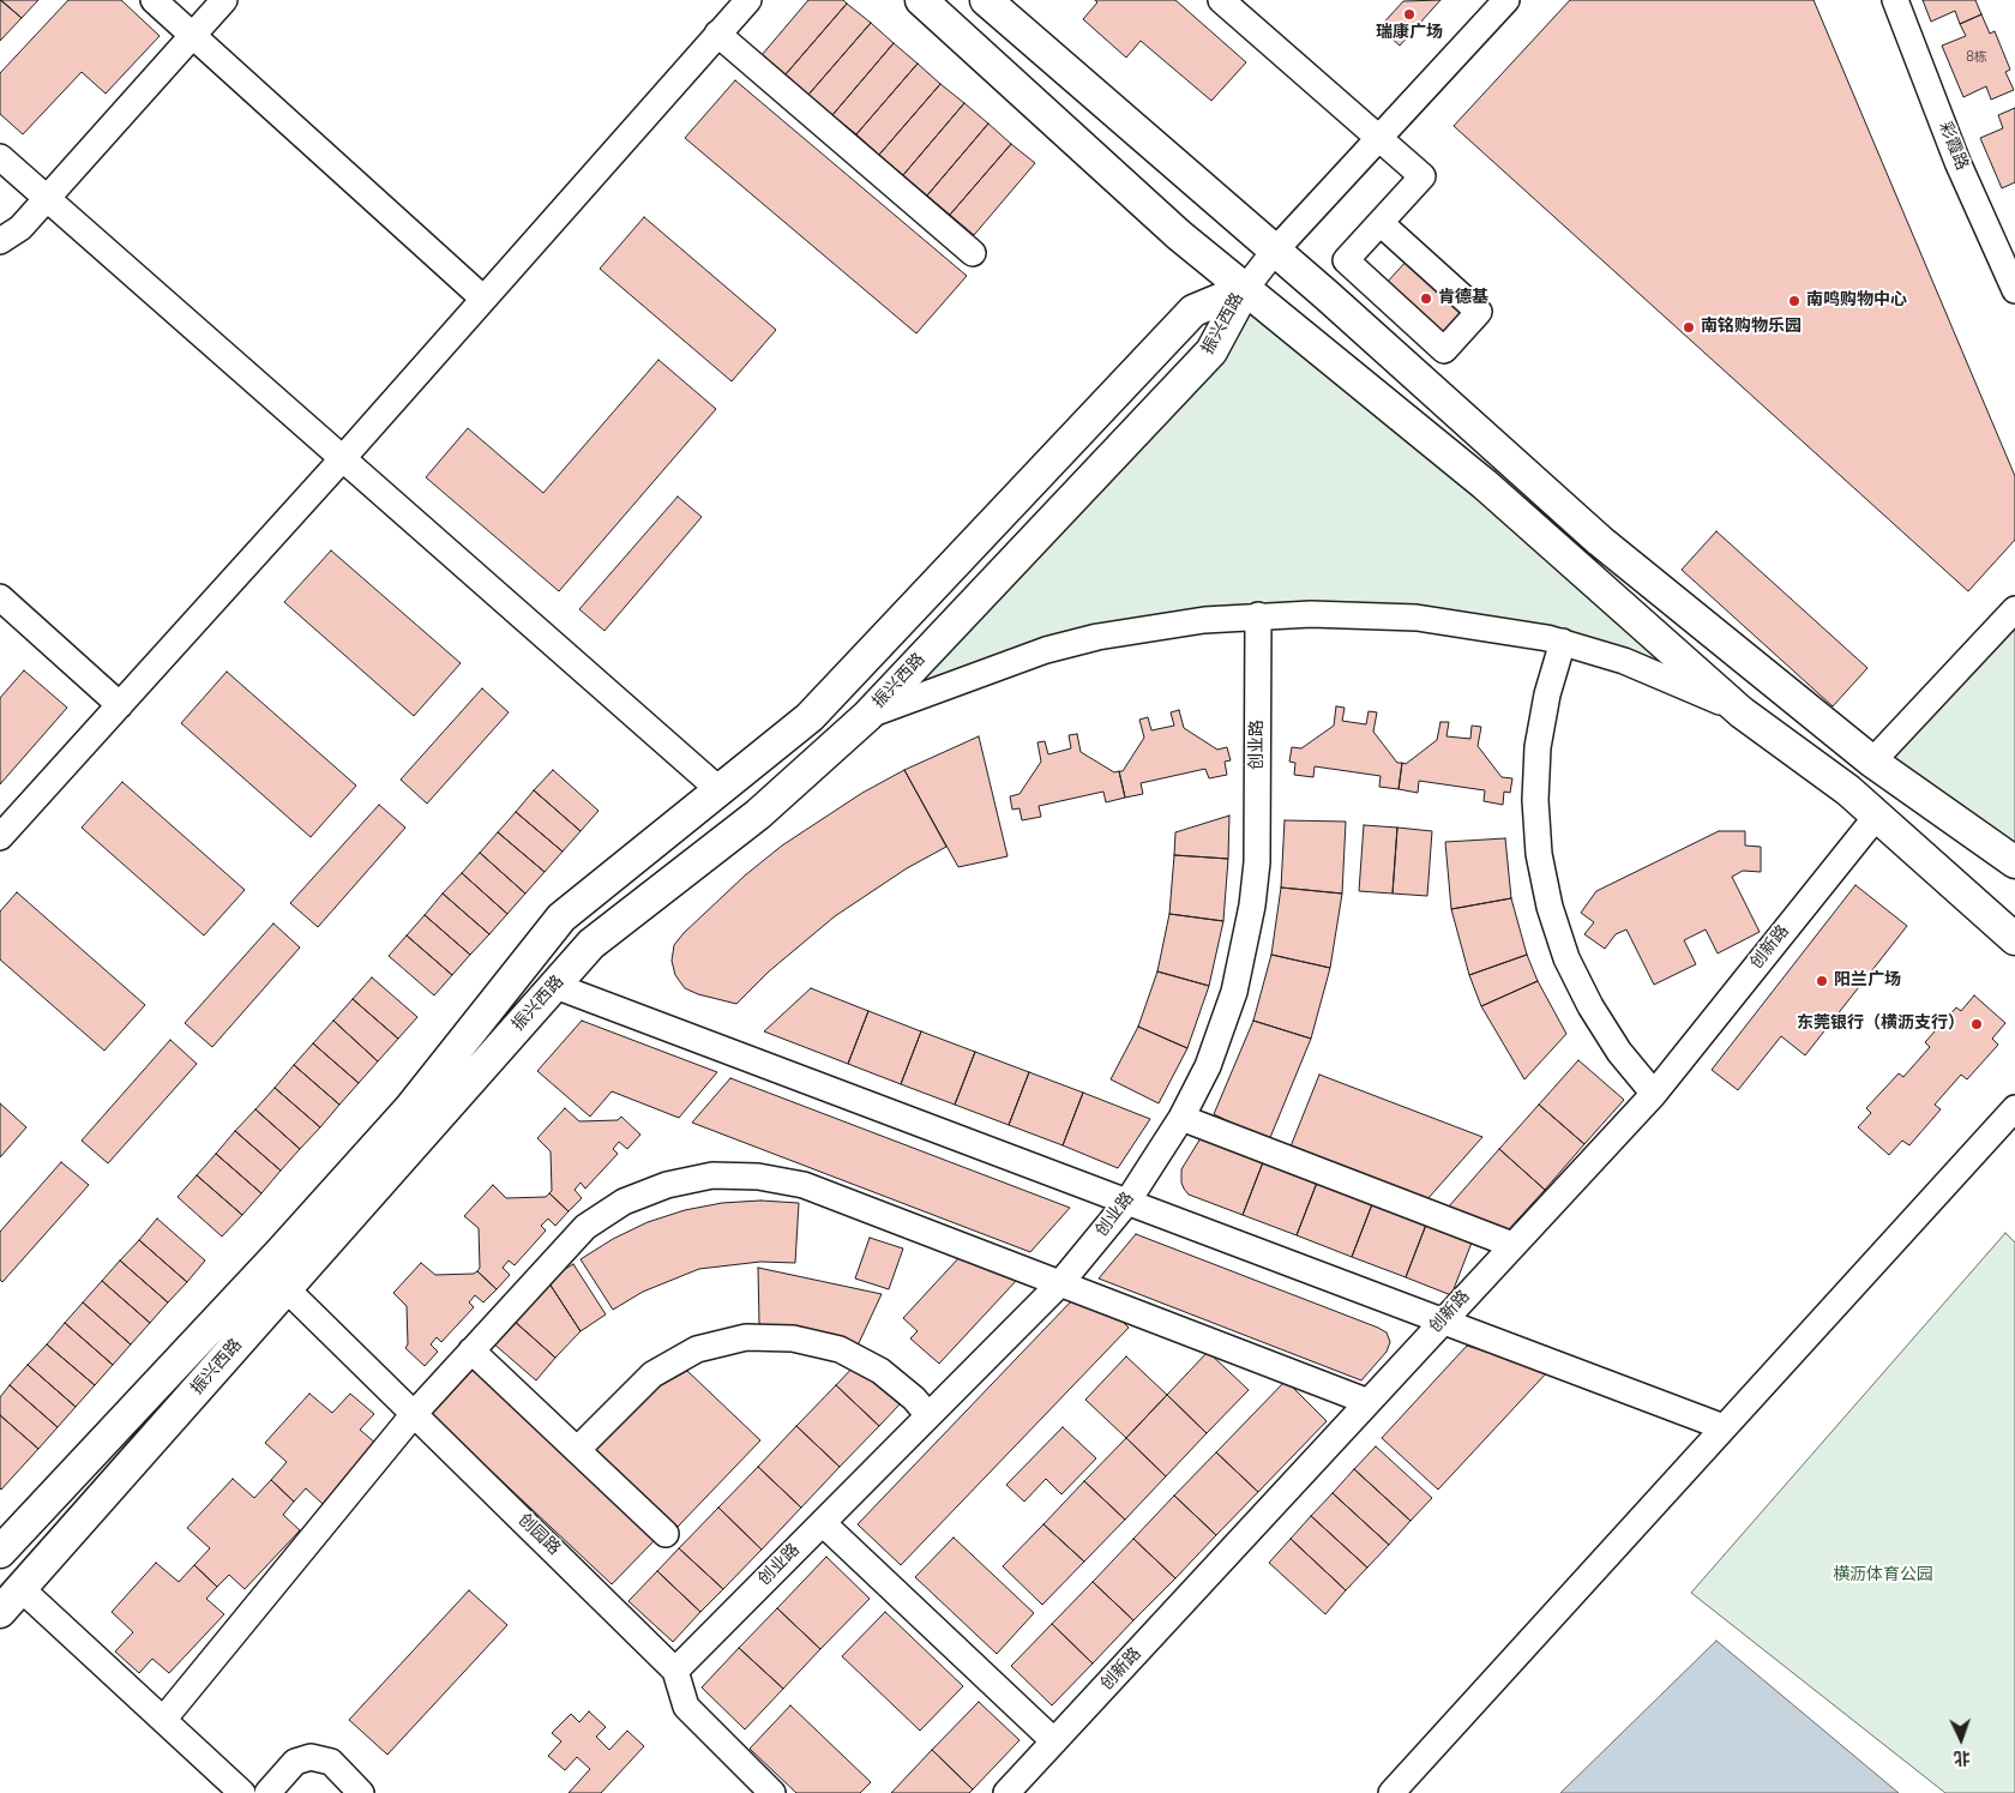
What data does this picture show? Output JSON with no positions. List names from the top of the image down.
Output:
{
  "streets": {
    "main road": ["振兴西路"],
    "street": [
      "彩霞路",
      "创业路",
      "创新路",
      "创园路"
    ]
  },
  "crossings": [
    ["振兴西路", "创园路"],
    ["创业路", "创园路"]
  ],
  "parks": ["横沥体育公园"],
  "places": [
    "瑞康广场",
    "肯德基",
    "南鸣购物中心",
    "南铭购物乐园",
    "阳兰广场",
    "东莞银行（横沥支行）"
  ],
  "house_numbers": ["8栋"],
  "north": "bottom"
}
